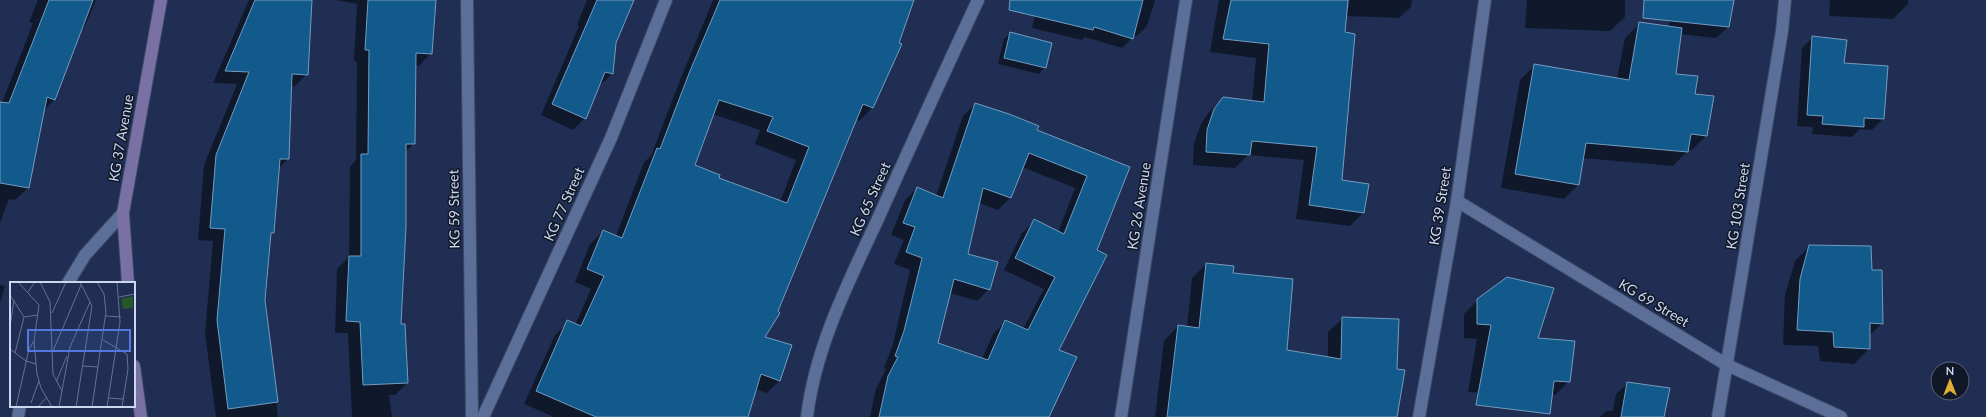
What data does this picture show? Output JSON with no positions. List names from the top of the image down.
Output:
{
  "streets": {
    "street": [
      "KG 37 Avenue",
      "KG 65 Street",
      "KG 77 Street",
      "KG 26 Avenue",
      "KG 39 Street",
      "KG 103 Street",
      "KG 59 Street",
      "KG 69 Street"
    ]
  },
  "crossings": [
    ["KG 39 Street", "KG 69 Street"],
    ["KG 103 Street", "KG 69 Street"]
  ],
  "north": "top"
}
